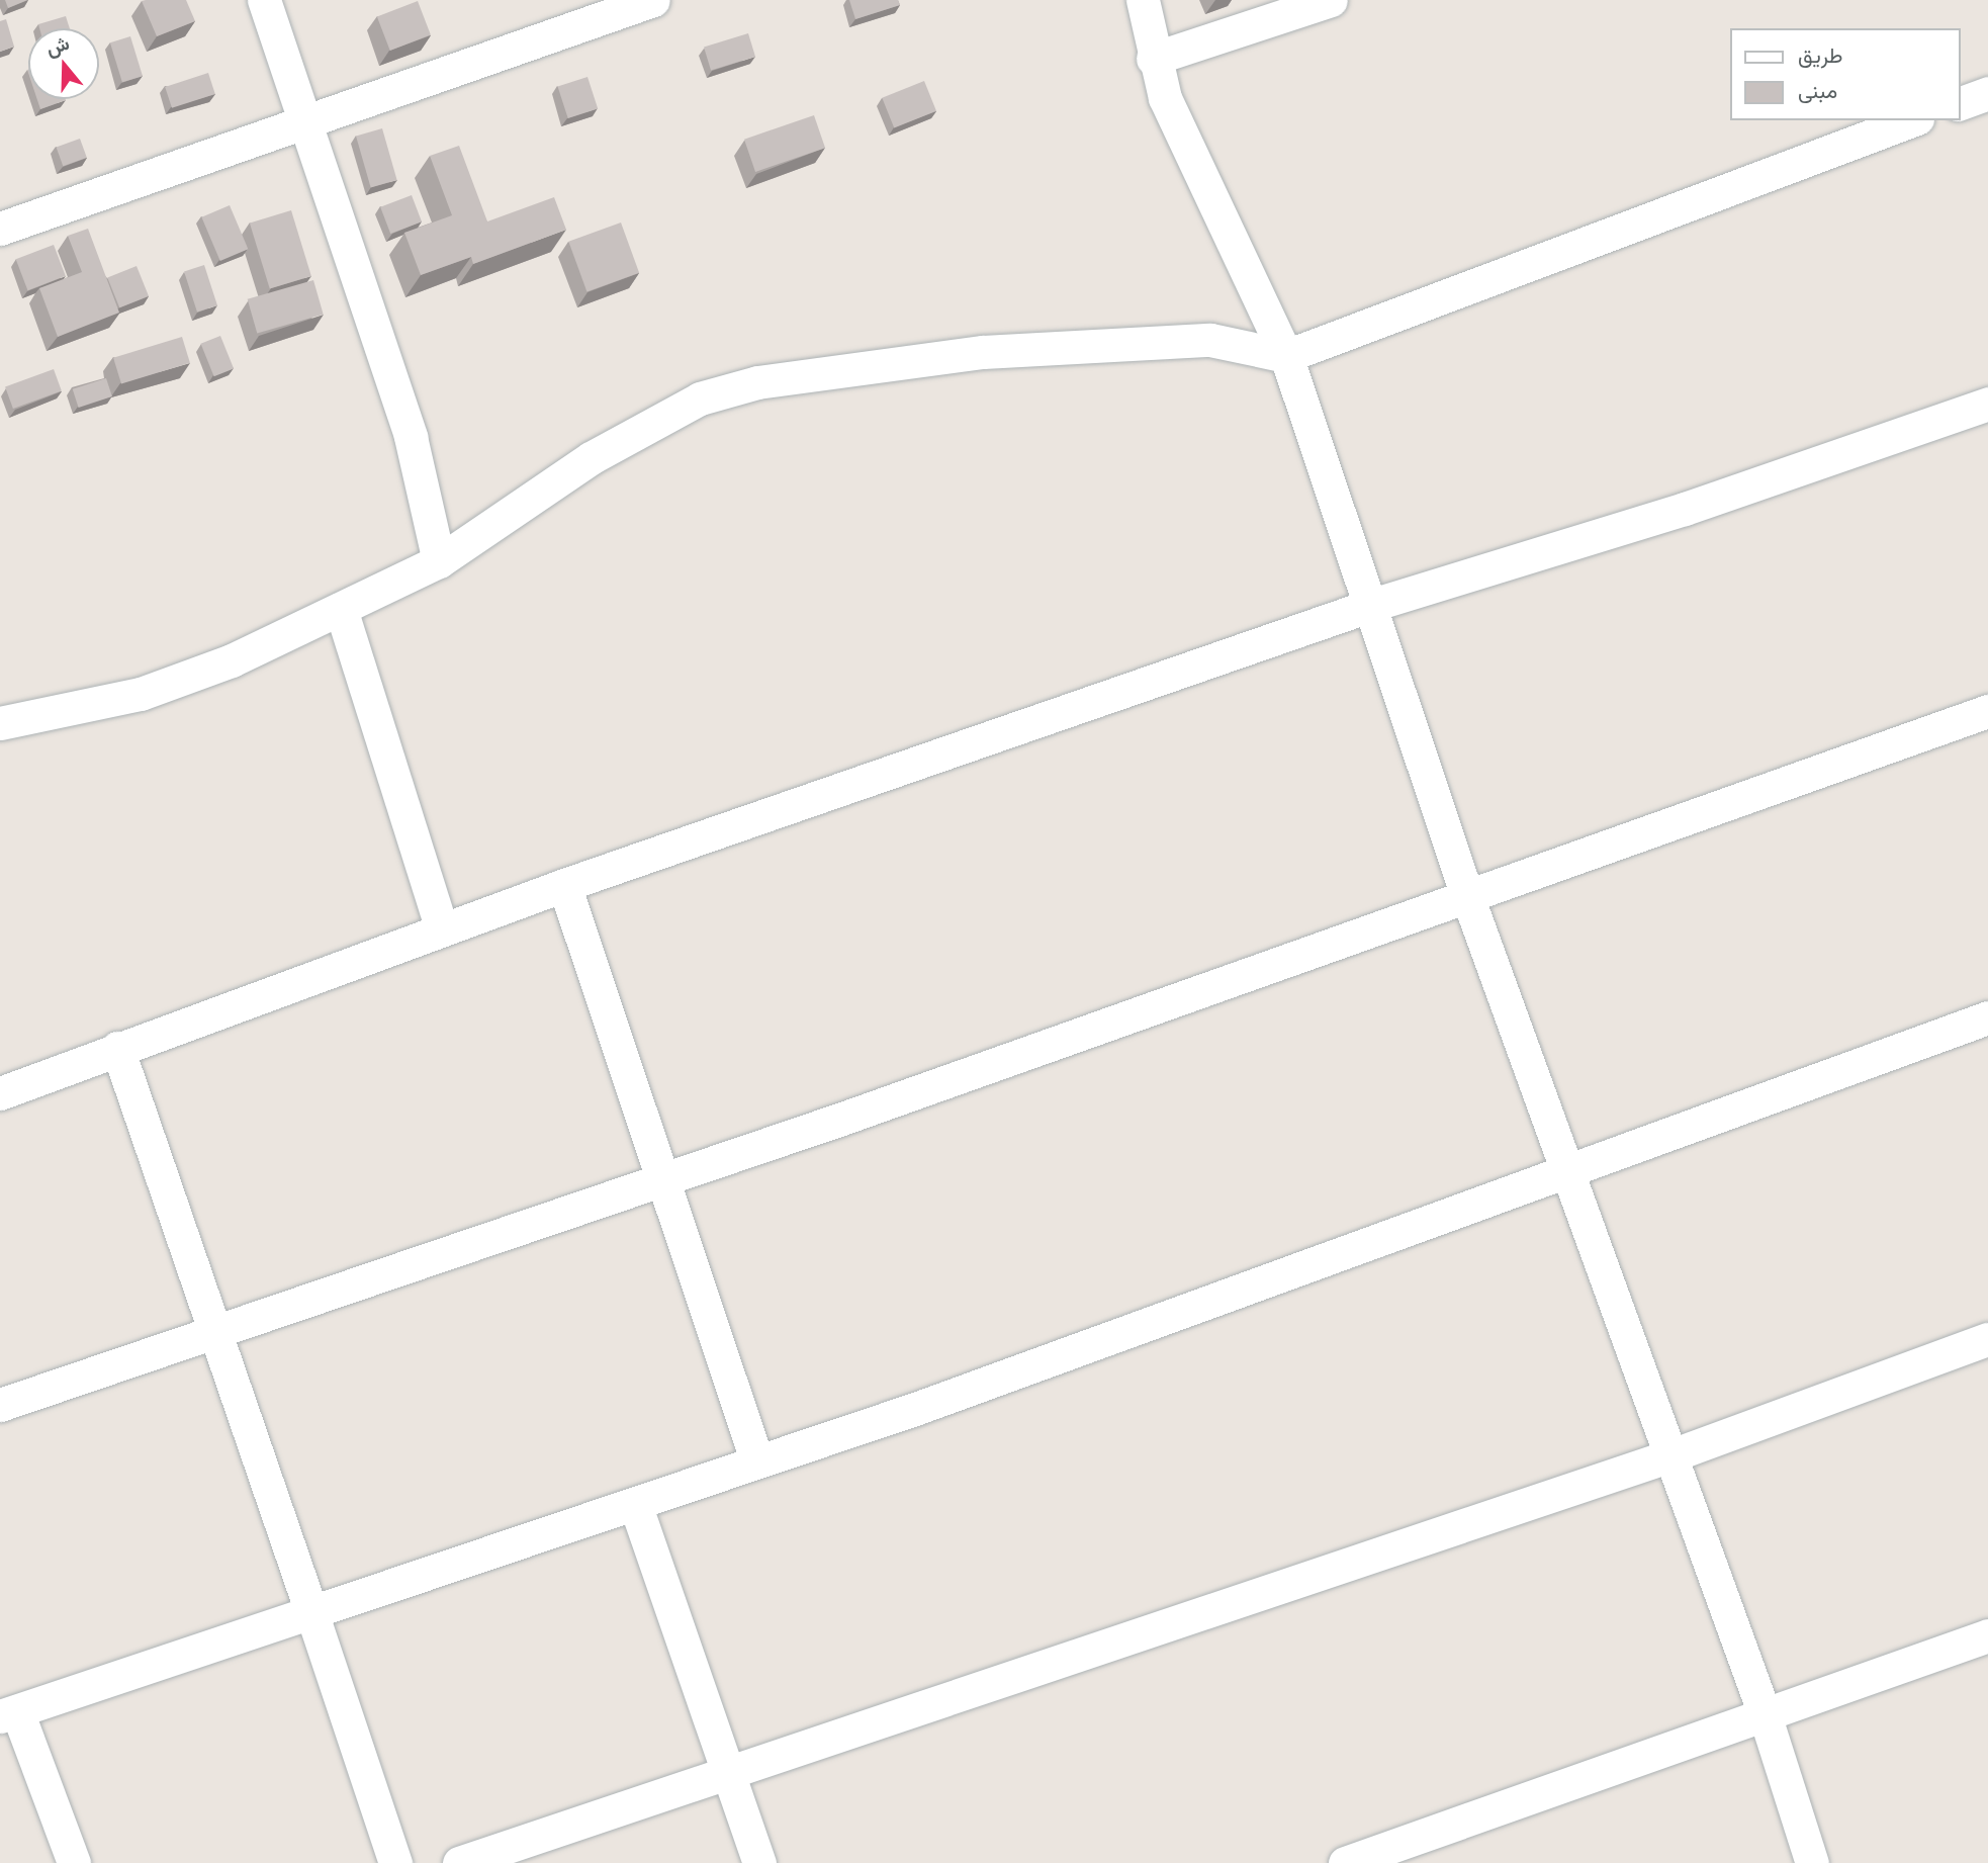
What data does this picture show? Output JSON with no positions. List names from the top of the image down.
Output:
{
  "legend": ["طريق", "مبنى"],
  "north": "top"
}
